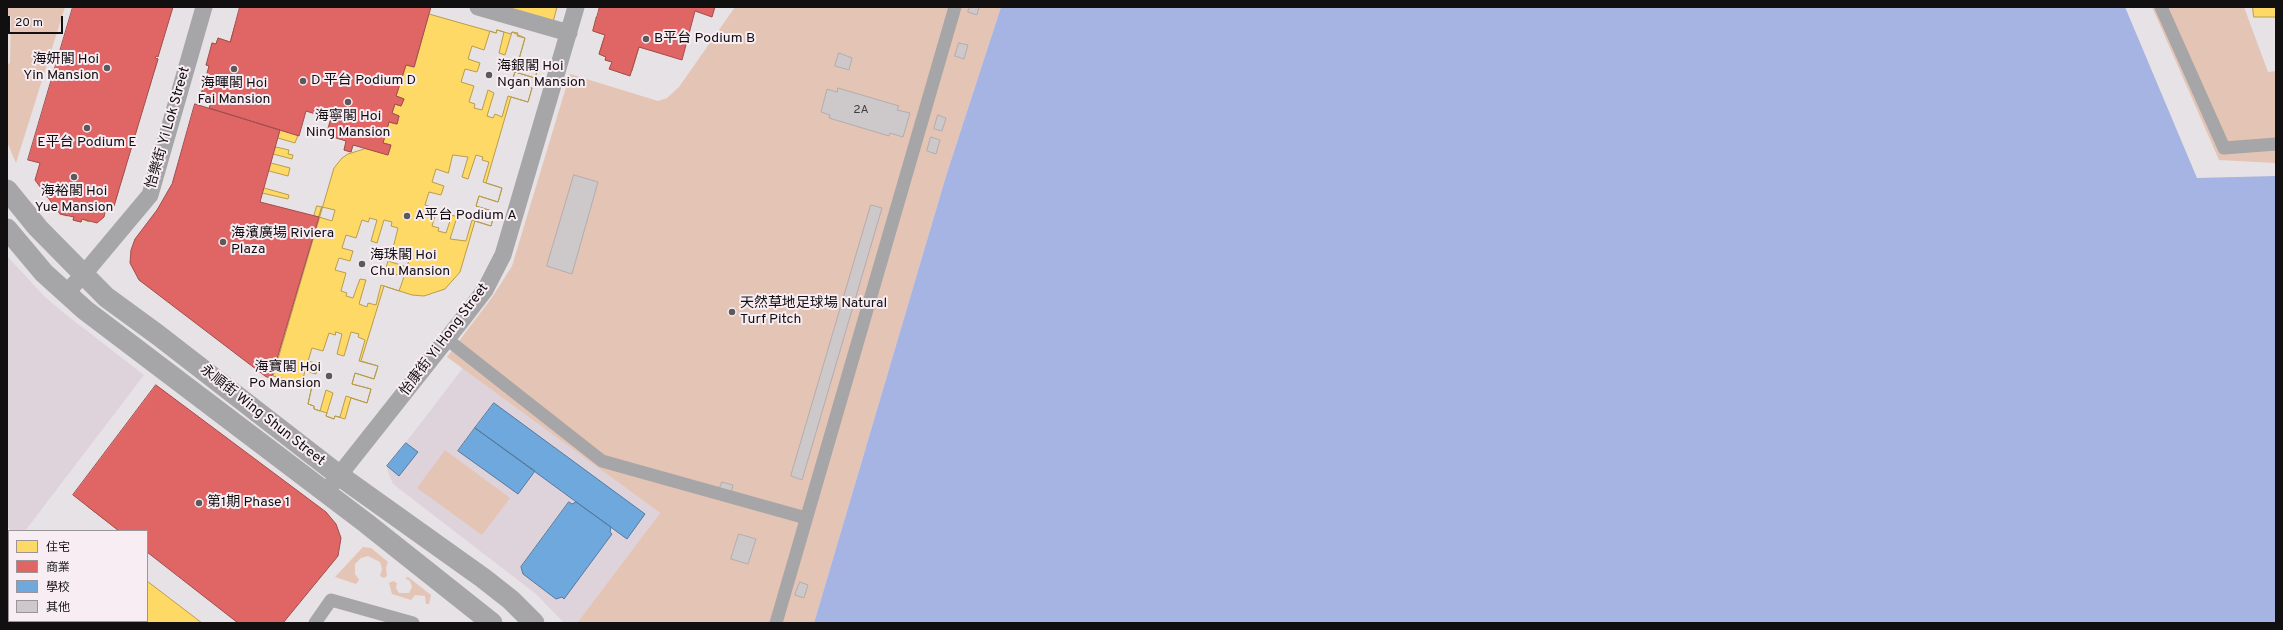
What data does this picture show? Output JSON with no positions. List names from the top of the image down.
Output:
{
  "streets": {
    "street": ["怡樂街 Yi Lok Street", "怡康街 Yi Hong Street", "永順街 Wing Shun Street"]
  },
  "crossings": [
    ["怡樂街 Yi Lok Street", "永順街 Wing Shun Street"],
    ["怡康街 Yi Hong Street", "永順街 Wing Shun Street"]
  ],
  "places": [
    "B平台 Podium B",
    "海妍閣 Hoi Yin Mansion",
    "海暉閣 Hoi Fai Mansion",
    "海銀閣 Hoi Ngan Mansion",
    "D 平台 Podium D",
    "海寧閣 Hoi Ning Mansion",
    "E平台 Podium E",
    "海裕閣 Hoi Yue Mansion",
    "A平台 Podium A",
    "海濱廣場 Riviera Plaza",
    "海珠閣 Hoi Chu Mansion",
    "天然草地足球場 Natural Turf Pitch",
    "海寶閣 Hoi Po Mansion",
    "第1期 Phase 1"
  ],
  "house_numbers": ["2A"],
  "legend": [
    "住宅",
    "商業",
    "學校",
    "其他"
  ],
  "scale_bar": "20 m"
}
